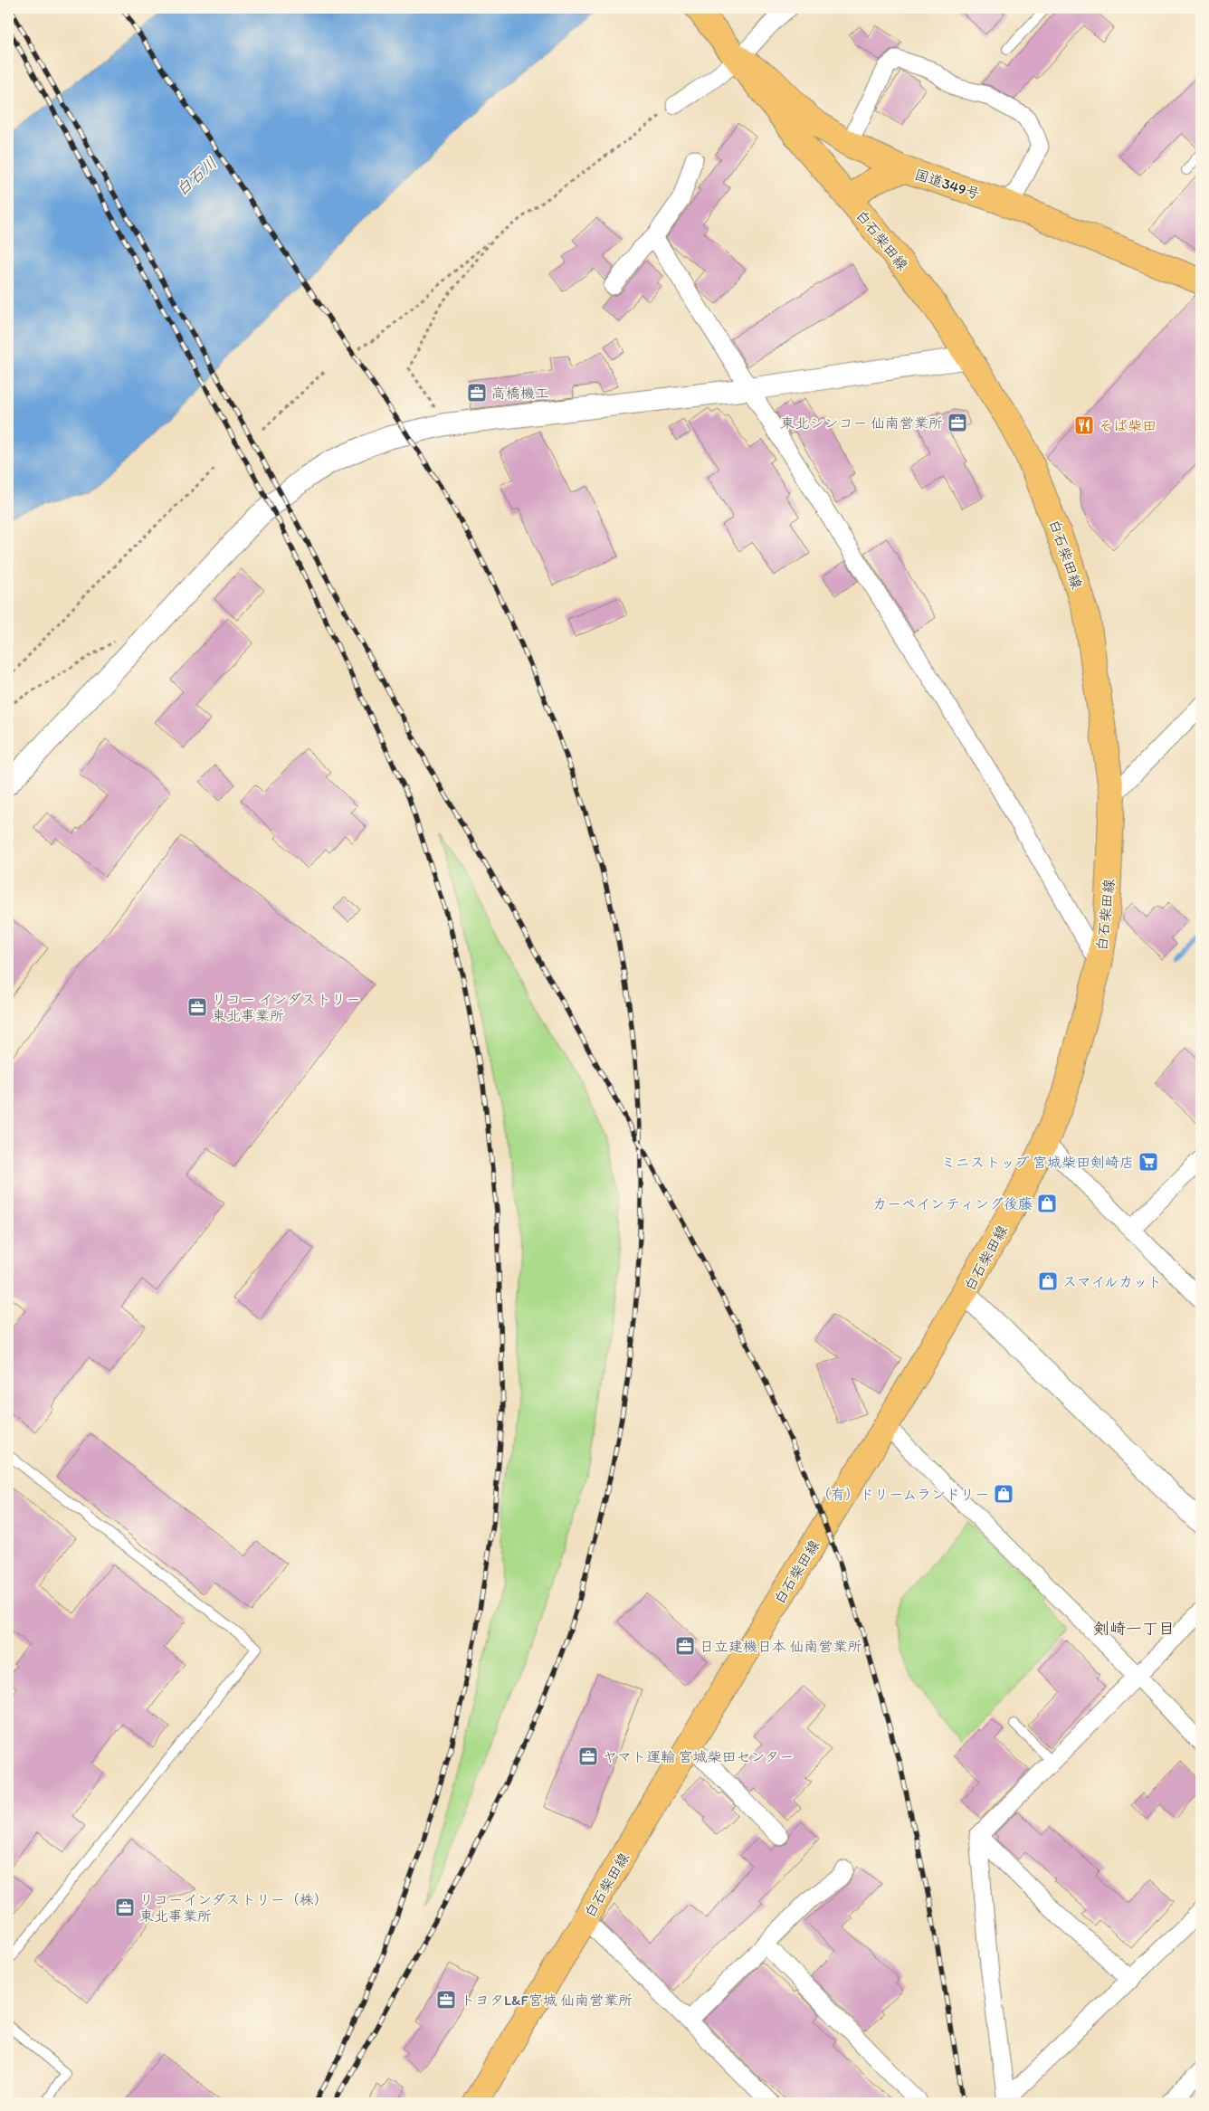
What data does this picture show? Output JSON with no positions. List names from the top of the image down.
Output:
{
  "streets": {
    "main road": ["国道349号", "白石柴田線"]
  },
  "crossings": [
    ["国道349号", "白石柴田線"]
  ],
  "districts": ["剣崎一丁目"],
  "water": ["白石川"],
  "places": {
    "office": [
      "高橋機工",
      "東北シンコー 仙南営業所",
      "リコー インダストリー 東北事業所",
      "日立建機日本 仙南営業所",
      "ヤマト運輸 宮城柴田センター",
      "リコーインダストリー（株） 東北事業所",
      "トヨタL&F宮城 仙南営業所"
    ],
    "restaurant": ["そば柴田"],
    "supermarket": ["ミニストップ 宮城柴田剣崎店"],
    "shop": ["カーペインティング後藤", "スマイルカット", "（有）ドリームランドリー"]
  }
}
